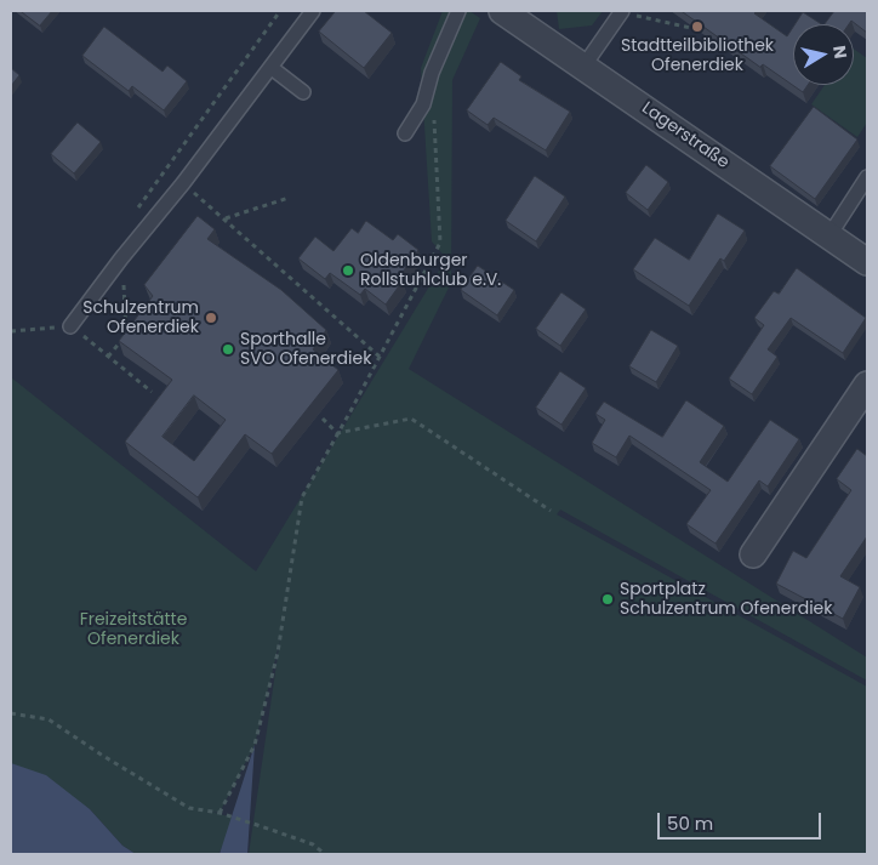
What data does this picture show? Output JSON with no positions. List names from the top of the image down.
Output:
{
  "streets": {
    "street": ["Lagerstraße"]
  },
  "parks": ["Freizeitstätte Ofenerdiek"],
  "places": [
    "Stadtteilbibliothek Ofenerdiek",
    "Oldenburger Rollstuhlclub e.V.",
    "Schulzentrum Ofenerdiek",
    "Sporthalle SVO Ofenerdiek",
    "Sportplatz Schulzentrum Ofenerdiek"
  ],
  "scale_bar": "50 m",
  "north": "right"
}
